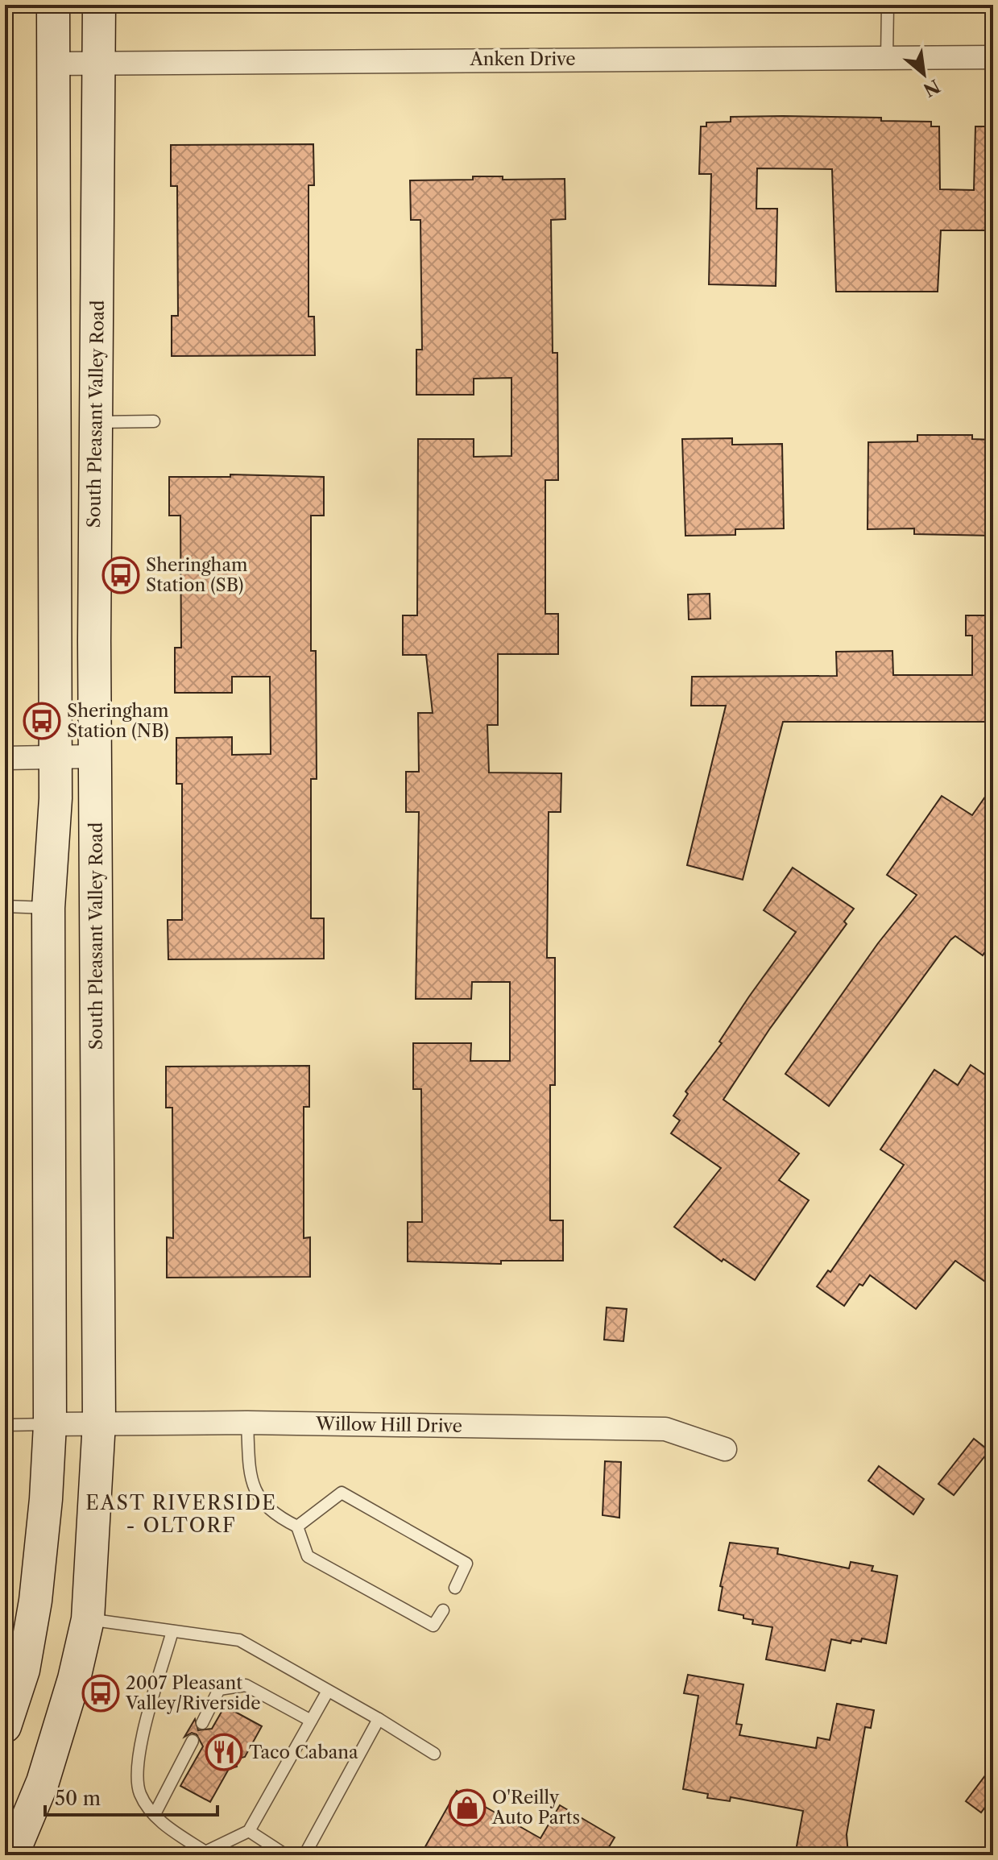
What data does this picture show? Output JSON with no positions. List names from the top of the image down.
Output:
{
  "streets": {
    "main road": ["South Pleasant Valley Road"],
    "street": ["Anken Drive", "Willow Hill Drive"]
  },
  "crossings": [
    ["Anken Drive", "South Pleasant Valley Road"],
    ["South Pleasant Valley Road", "Willow Hill Drive"]
  ],
  "districts": ["EAST RIVERSIDE - OLTORF"],
  "places": {
    "bus stop": ["Sheringham Station (SB)", "Sheringham Station (NB)", "2007 Pleasant Valley/Riverside"],
    "restaurant": ["Taco Cabana"],
    "shop": ["O'Reilly Auto Parts"]
  },
  "scale_bar": "50 m",
  "north": "bottom right"
}
